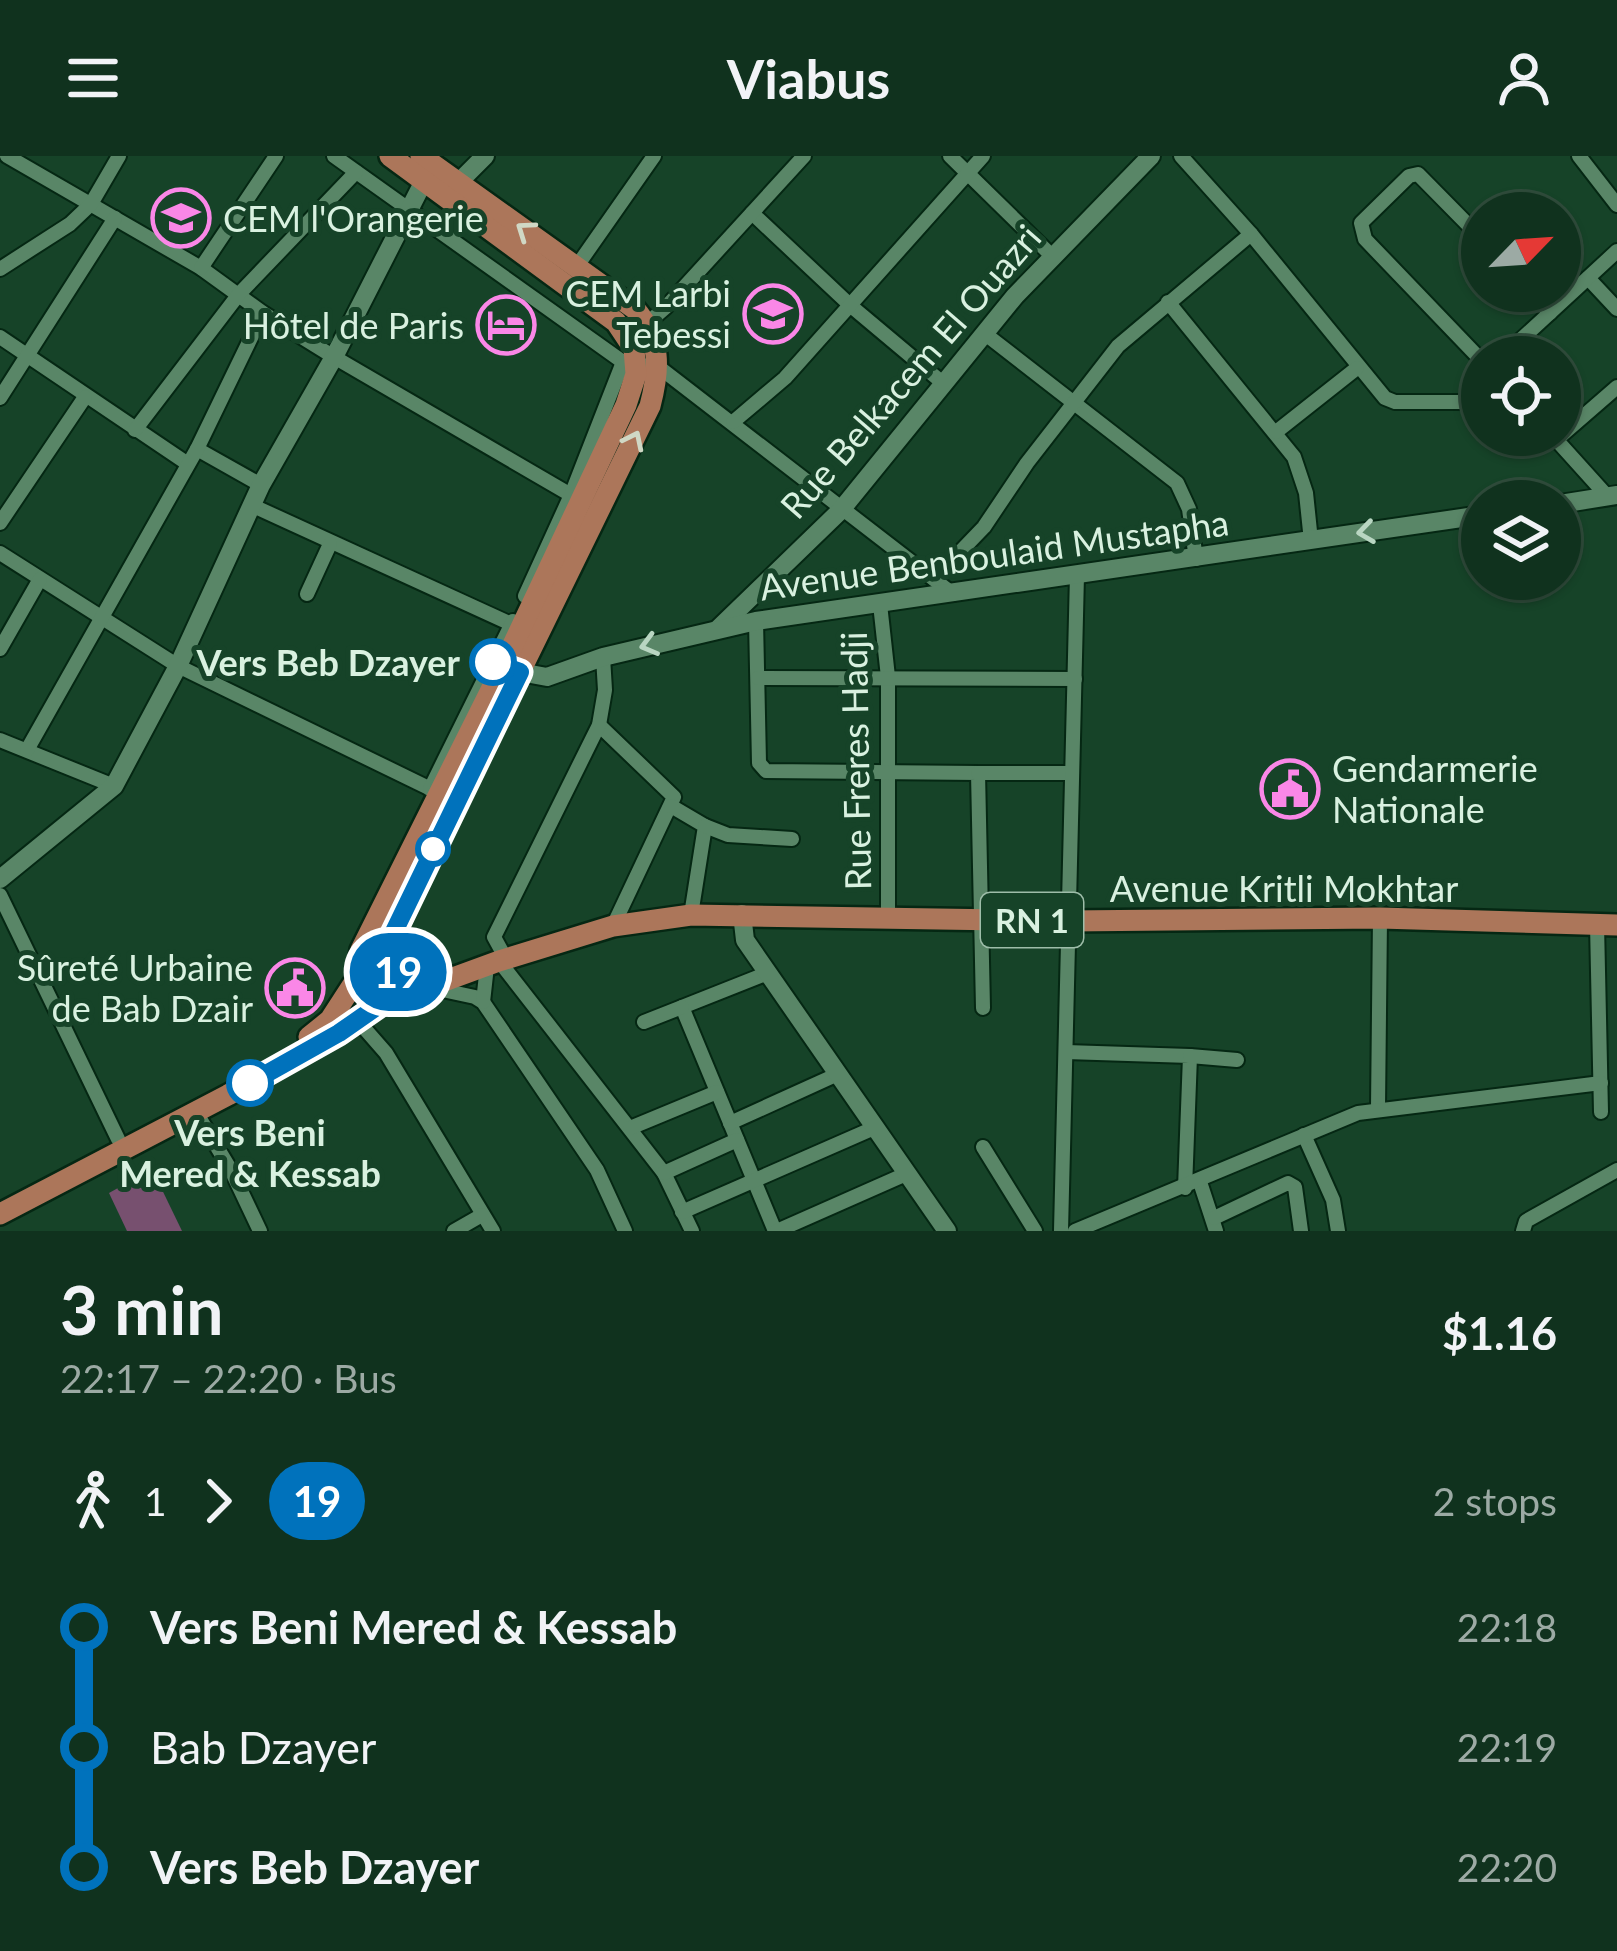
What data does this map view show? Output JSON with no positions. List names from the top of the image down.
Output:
{
  "streets": {
    "main road": ["Avenue Kritli Mokhtar", "RN 1"],
    "street": ["Rue Belkacem El Ouazri", "Avenue Benboulaid Mustapha", "Rue Freres Hadji"]
  },
  "crossings": [
    ["Rue Belkacem El Ouazri", "Avenue Benboulaid Mustapha"],
    ["Avenue Benboulaid Mustapha", "Rue Freres Hadji"],
    ["Rue Freres Hadji", "Avenue Kritli Mokhtar"],
    ["Avenue Kritli Mokhtar", "RN 1"]
  ],
  "places": {
    "school or university": ["CEM l'Orangerie", "CEM Larbi Tebessi"],
    "hotel": ["Hôtel de Paris"],
    "other": ["Vers Beb Dzayer", "Vers Beni Mered & Kessab"],
    "public building": ["Gendarmerie Nationale", "Sûreté Urbaine de Bab Dzair"]
  },
  "lines": ["bus line 19"],
  "north": "top right",
  "page": {
    "header": "Viabus",
    "on_map": "19",
    "heading": ["3 min", "22:17 – 22:20 · Bus", "$1.16"],
    "legs": ["1", "19", "2 stops"],
    "list": [
      {
        "name": "Vers Beni Mered & Kessab",
        "value": "22:18"
      },
      {
        "name": "Bab Dzayer",
        "value": "22:19"
      },
      {
        "name": "Vers Beb Dzayer",
        "value": "22:20"
      }
    ]
  }
}
